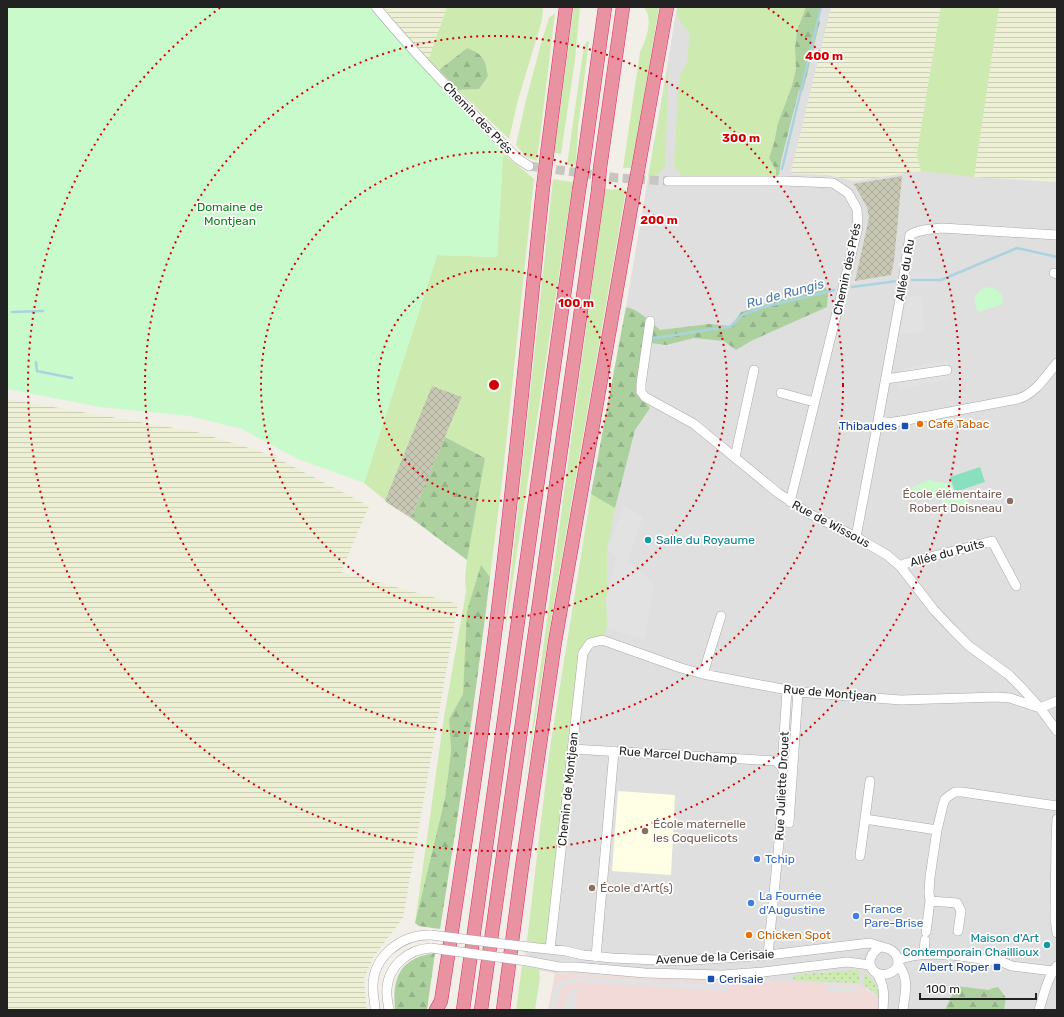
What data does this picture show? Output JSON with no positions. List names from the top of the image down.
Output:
{
  "streets": {
    "street": [
      "Chemin des Prés",
      "Allée du Ru",
      "Rue de Wissous",
      "Allée du Puits",
      "Rue de Montjean",
      "Rue Marcel Duchamp",
      "Rue Juliette Drouet",
      "Chemin de Montjean",
      "Avenue de la Cerisaie"
    ]
  },
  "crossings": [
    ["Chemin des Prés", "Rue de Wissous"],
    ["Allée du Ru", "Rue de Wissous"],
    ["Rue de Wissous", "Allée du Puits"],
    ["Rue de Wissous", "Rue de Montjean"],
    ["Rue de Montjean", "Rue Juliette Drouet"],
    ["Rue de Montjean", "Chemin de Montjean"],
    ["Rue Marcel Duchamp", "Rue Juliette Drouet"],
    ["Rue Marcel Duchamp", "Chemin de Montjean"],
    ["Rue Juliette Drouet", "Avenue de la Cerisaie"],
    ["Chemin de Montjean", "Avenue de la Cerisaie"]
  ],
  "water": ["Ru de Rungis"],
  "parks": ["Domaine de Montjean"],
  "places": {
    "other": [
      "Café Tabac",
      "École élémentaire Robert Doisneau",
      "Salle du Royaume",
      "École maternelle les Coquelicots",
      "Tchip",
      "École d'Art(s)",
      "La Fournée d'Augustine",
      "France Pare-Brise",
      "Chicken Spot",
      "Maison d'Art Contemporain Chaillioux"
    ],
    "transit": ["Thibaudes", "Albert Roper", "Cerisaie"]
  },
  "scale_bar": "100 m",
  "rings": [
    "400 m",
    "300 m",
    "200 m",
    "100 m"
  ]
}
